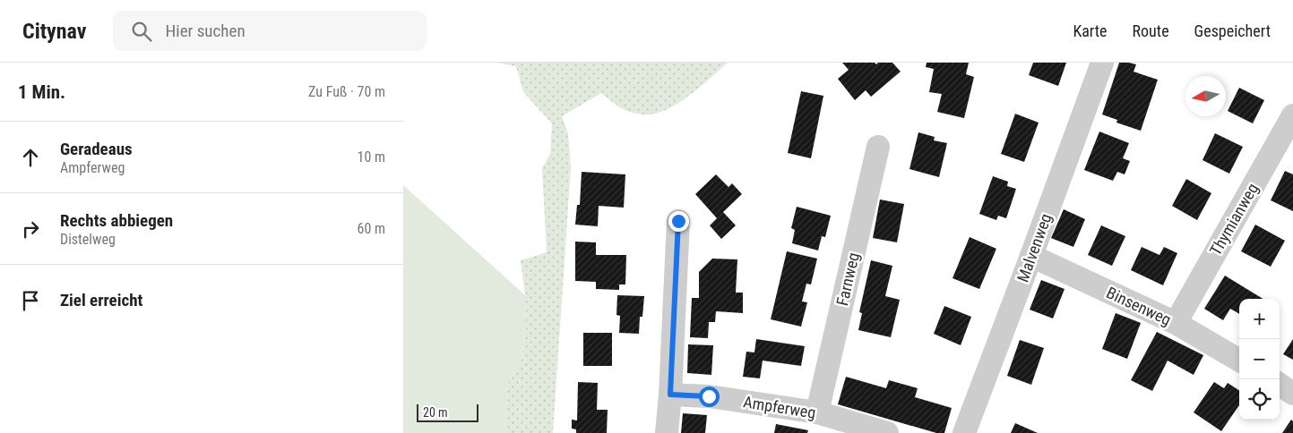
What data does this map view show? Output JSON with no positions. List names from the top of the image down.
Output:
{
  "streets": {
    "street": [
      "Thymianweg",
      "Malvenweg",
      "Farnweg",
      "Binsenweg",
      "Ampferweg"
    ]
  },
  "crossings": [
    ["Thymianweg", "Binsenweg"],
    ["Malvenweg", "Binsenweg"],
    ["Farnweg", "Ampferweg"]
  ],
  "scale_bar": "20 m",
  "north": "left",
  "page": {
    "header": "Citynav",
    "search": "Hier suchen",
    "nav": ["Karte", "Route", "Gespeichert"],
    "heading": ["1 Min.", "Zu Fuß · 70 m"],
    "list": [
      ["Geradeaus", "Ampferweg", "10 m"],
      ["Rechts abbiegen", "Distelweg", "60 m"],
      "Ziel erreicht"
    ],
    "map_buttons": ["+", "−"],
    "scale": "20 m"
  }
}
